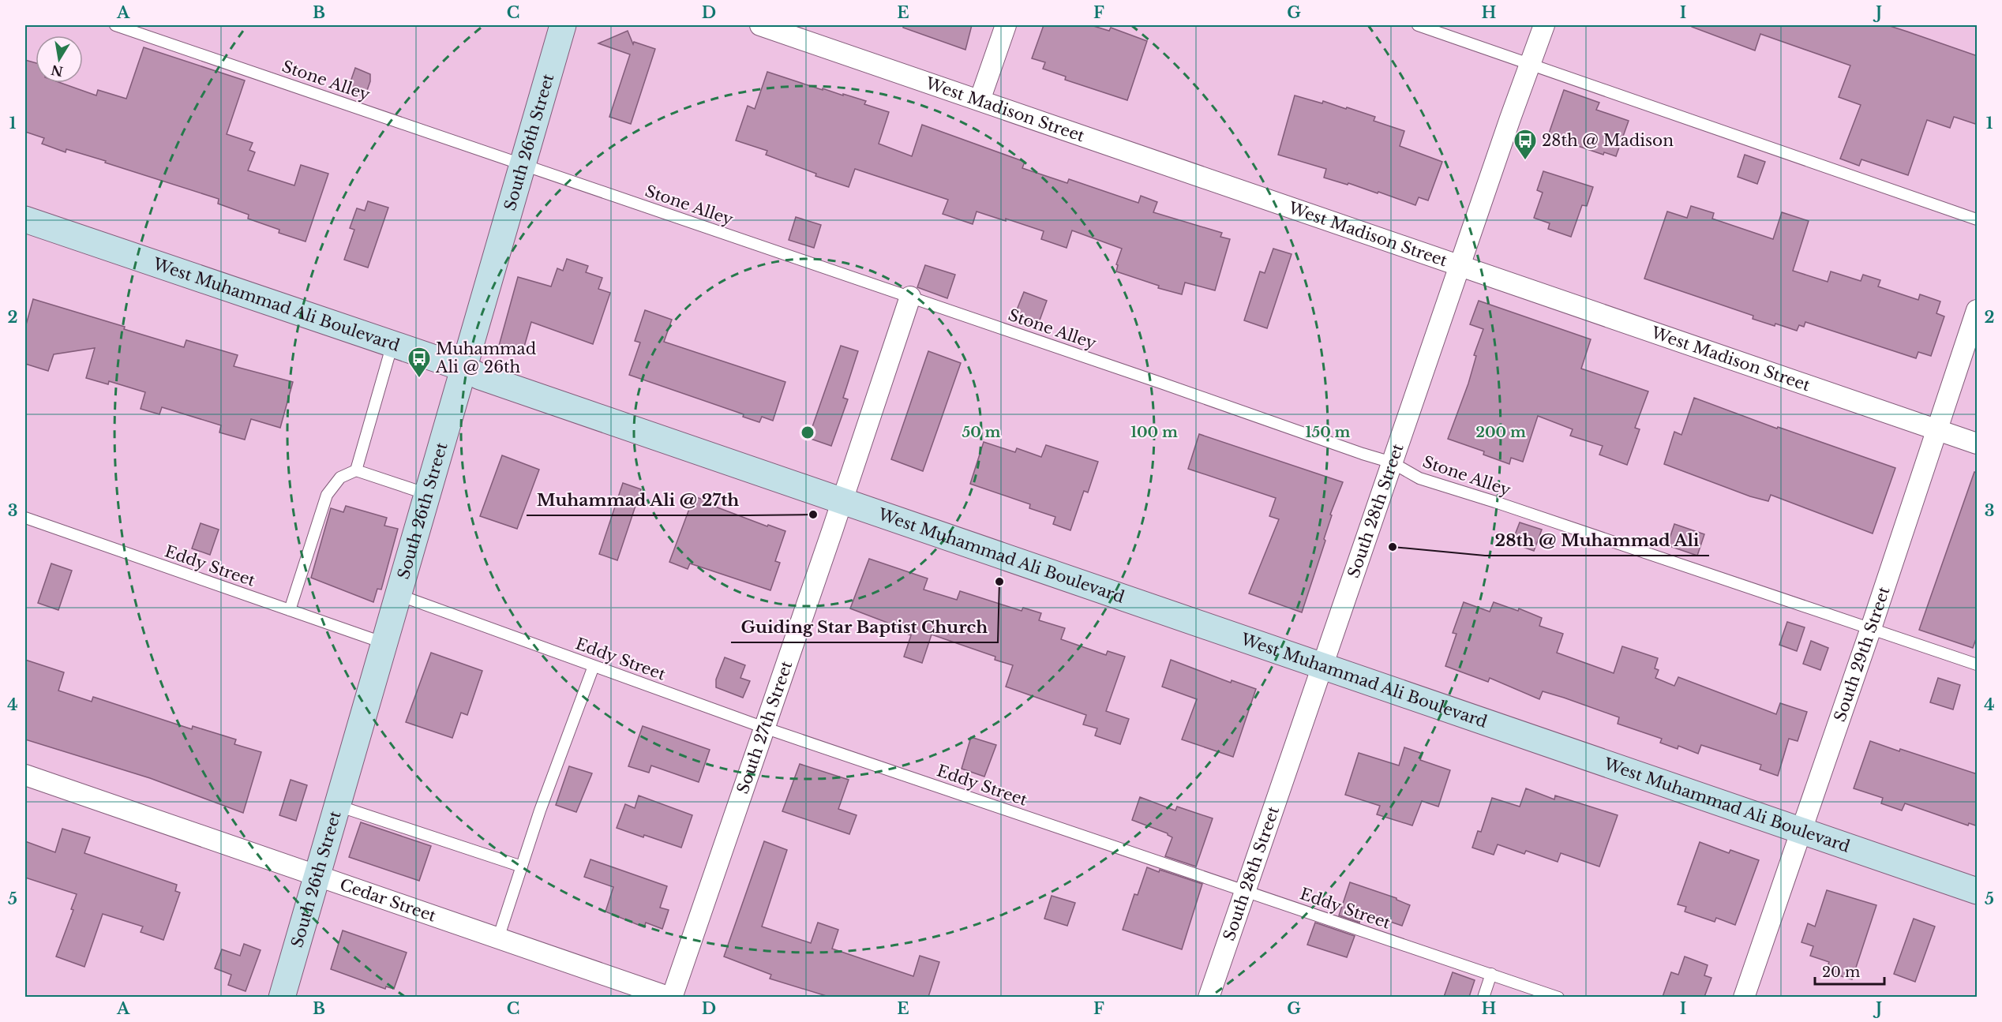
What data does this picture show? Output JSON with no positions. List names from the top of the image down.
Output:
{
  "streets": {
    "main road": ["South 26th Street", "West Muhammad Ali Boulevard"],
    "street": [
      "West Madison Street",
      "South 28th Street",
      "South 29th Street",
      "South 27th Street",
      "Cedar Street"
    ],
    "lane": ["Stone Alley", "Eddy Street"]
  },
  "crossings": [
    ["Stone Alley", "South 26th Street"],
    ["Stone Alley", "South 28th Street"],
    ["Stone Alley", "South 29th Street"],
    ["Stone Alley", "South 27th Street"],
    ["West Madison Street", "South 28th Street"],
    ["West Madison Street", "South 29th Street"],
    ["South 26th Street", "West Muhammad Ali Boulevard"],
    ["South 26th Street", "Eddy Street"],
    ["South 26th Street", "Cedar Street"],
    ["West Muhammad Ali Boulevard", "South 28th Street"],
    ["West Muhammad Ali Boulevard", "South 29th Street"],
    ["West Muhammad Ali Boulevard", "South 27th Street"],
    ["South 28th Street", "Eddy Street"],
    ["Eddy Street", "South 27th Street"],
    ["South 27th Street", "Cedar Street"]
  ],
  "places": {
    "bus stop": ["28th @ Madison", "Muhammad Ali @ 26th"],
    "other": ["Muhammad Ali @ 27th", "28th @ Muhammad Ali", "Guiding Star Baptist Church"]
  },
  "scale_bar": "20 m",
  "north": "bottom",
  "grid": {
    "columns": [
      "A",
      "B",
      "C",
      "D",
      "E",
      "F",
      "G",
      "H",
      "I",
      "J"
    ],
    "rows": [
      "1",
      "2",
      "3",
      "4",
      "5"
    ]
  },
  "rings": [
    "50 m",
    "100 m",
    "150 m",
    "200 m"
  ]
}
